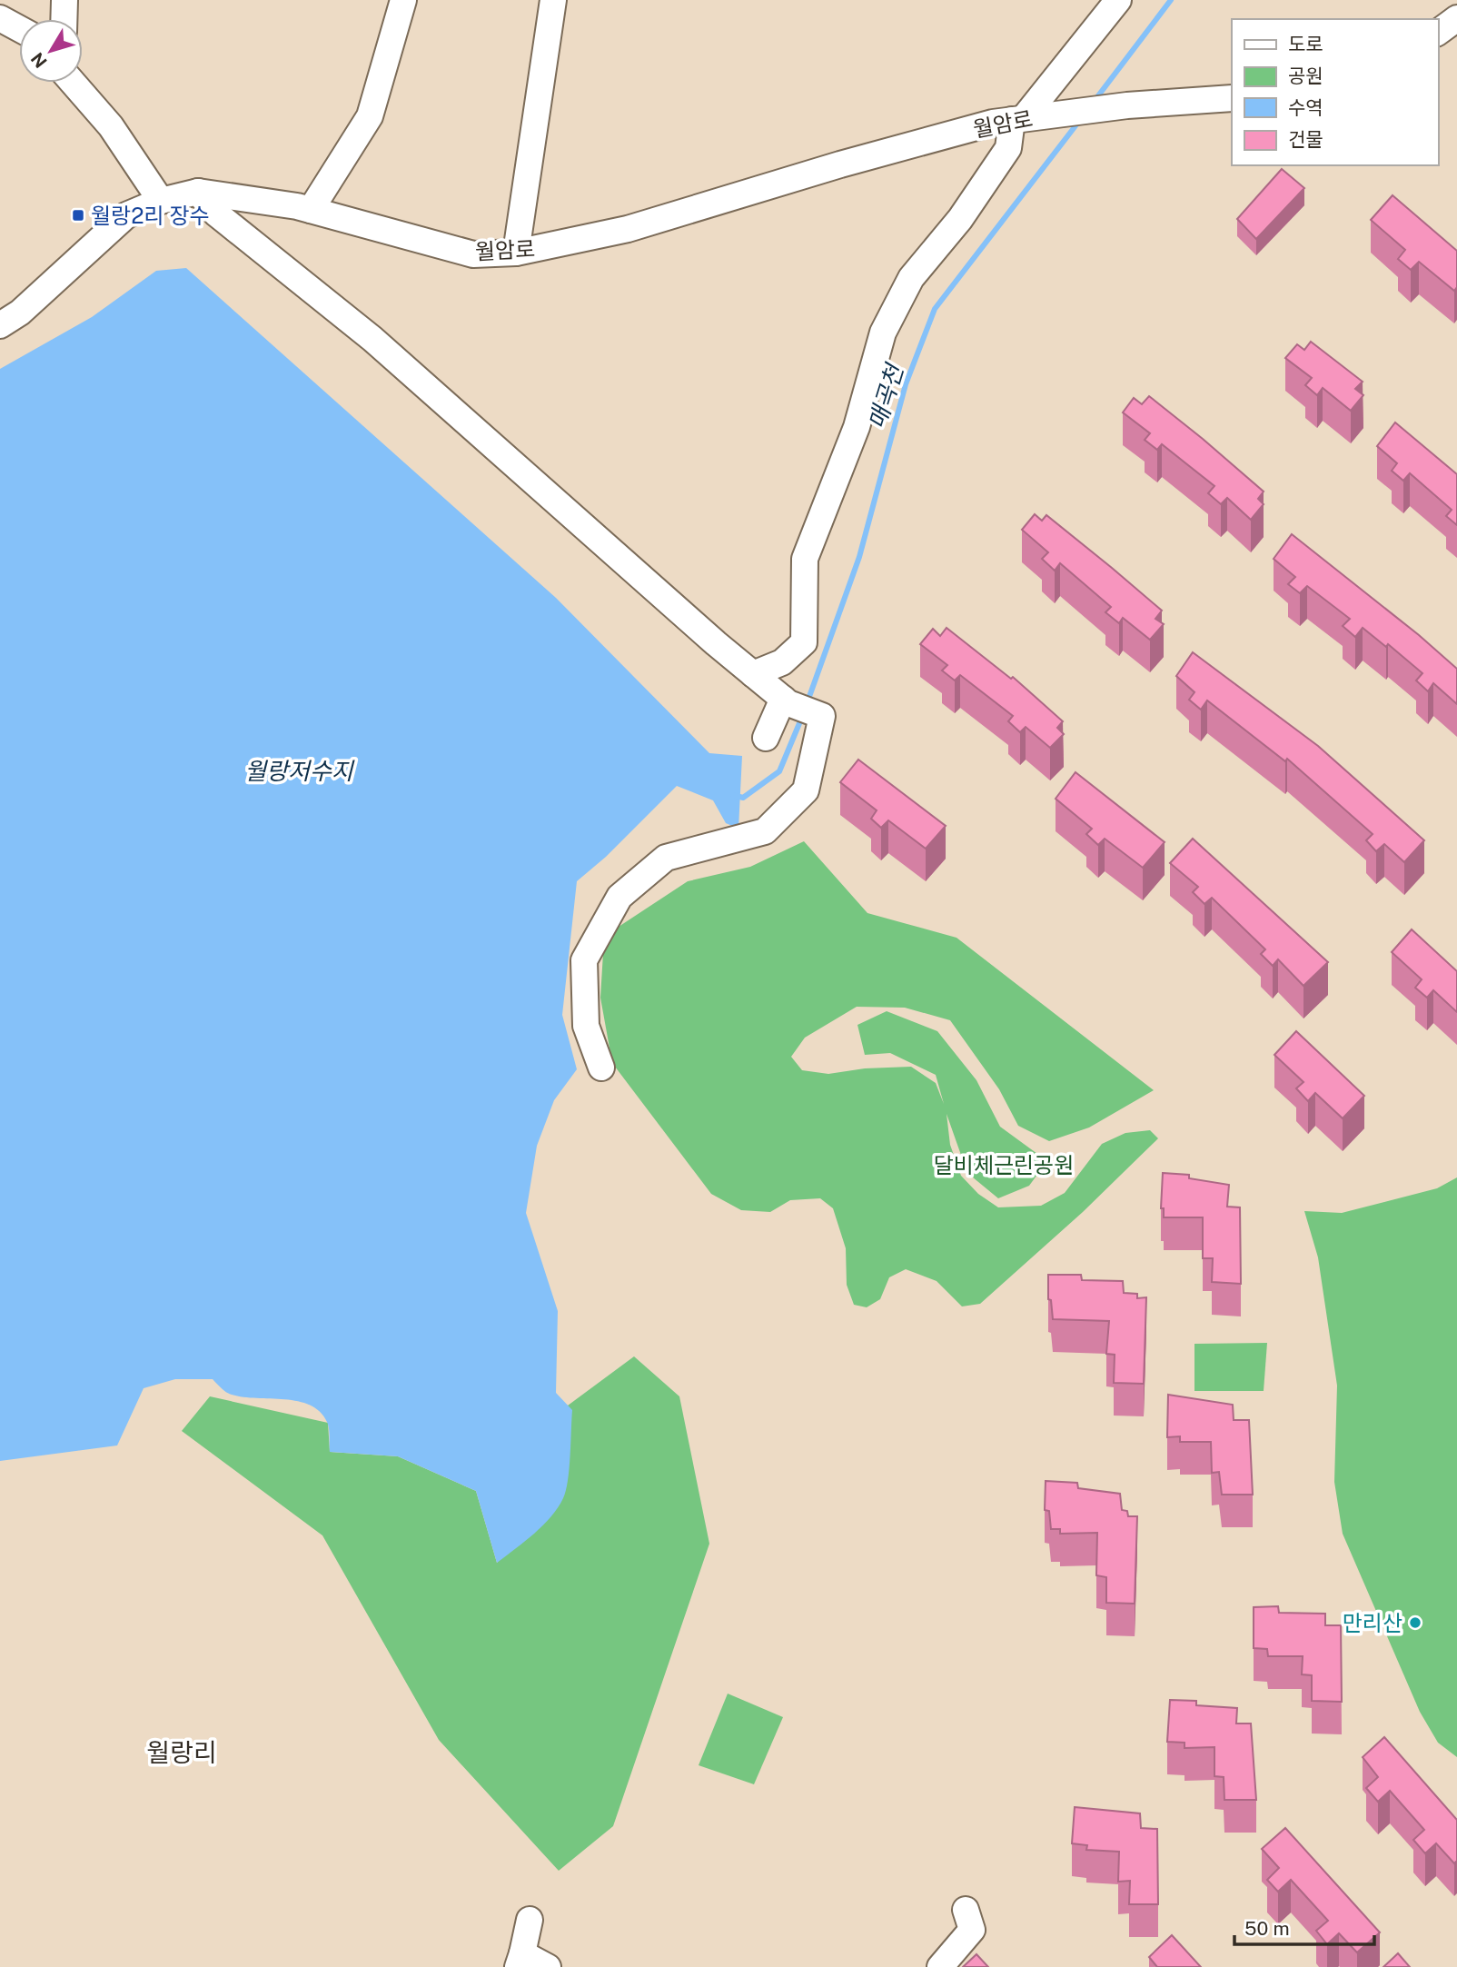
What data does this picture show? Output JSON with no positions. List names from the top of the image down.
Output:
{
  "streets": {
    "street": ["월암로"]
  },
  "districts": ["월랑리"],
  "water": ["매곡천", "월랑저수지"],
  "parks": ["달비체근린공원"],
  "places": {
    "transit": ["월랑2리 장수"],
    "other": ["만리산"]
  },
  "legend": [
    "도로",
    "공원",
    "수역",
    "건물"
  ],
  "scale_bar": "50 m",
  "north": "bottom left"
}
